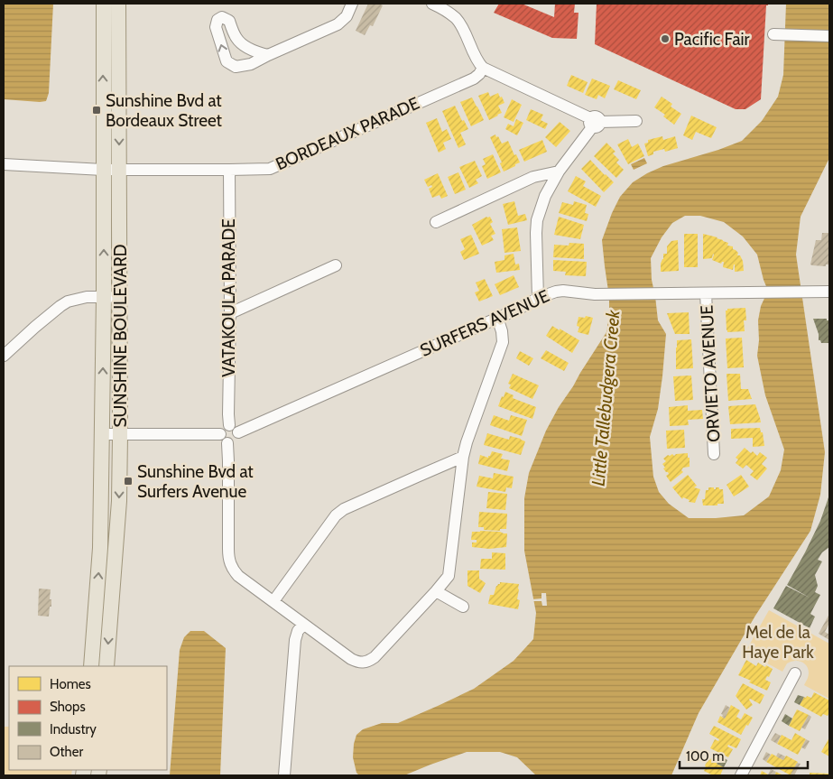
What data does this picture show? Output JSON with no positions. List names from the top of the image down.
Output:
{
  "streets": {
    "main road": ["SUNSHINE BOULEVARD"],
    "street": [
      "BORDEAUX PARADE",
      "VATAKOULA PARADE",
      "SURFERS AVENUE",
      "ORVIETO AVENUE"
    ]
  },
  "crossings": [
    ["BORDEAUX PARADE", "VATAKOULA PARADE"],
    ["BORDEAUX PARADE", "SUNSHINE BOULEVARD"],
    ["VATAKOULA PARADE", "SURFERS AVENUE"],
    ["SURFERS AVENUE", "ORVIETO AVENUE"]
  ],
  "water": ["Little Tallebudgera Creek"],
  "parks": ["Mel de la Haye Park"],
  "places": {
    "other": ["Pacific Fair"],
    "transit": ["Sunshine Bvd at Bordeaux Street", "Sunshine Bvd at Surfers Avenue"]
  },
  "legend": [
    "Homes",
    "Shops",
    "Industry",
    "Other"
  ],
  "scale_bar": "100 m"
}
